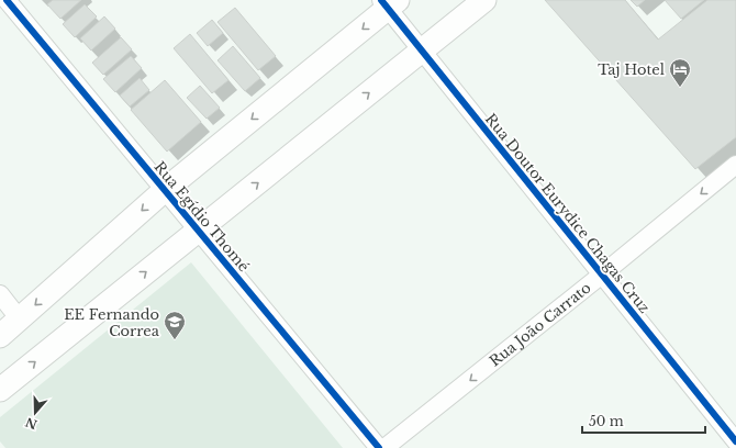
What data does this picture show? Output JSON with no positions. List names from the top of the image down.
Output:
{
  "streets": {
    "street": ["Rua Doutor Eurydice Chagas Cruz", "Rua Egídio Thomé", "Rua João Carrato"]
  },
  "crossings": [
    ["Rua Doutor Eurydice Chagas Cruz", "Rua João Carrato"]
  ],
  "one_way": ["Rua João Carrato"],
  "places": {
    "hotel": ["Taj Hotel"],
    "school or university": ["EE Fernando Correa"]
  },
  "scale_bar": "50 m",
  "north": "bottom"
}
